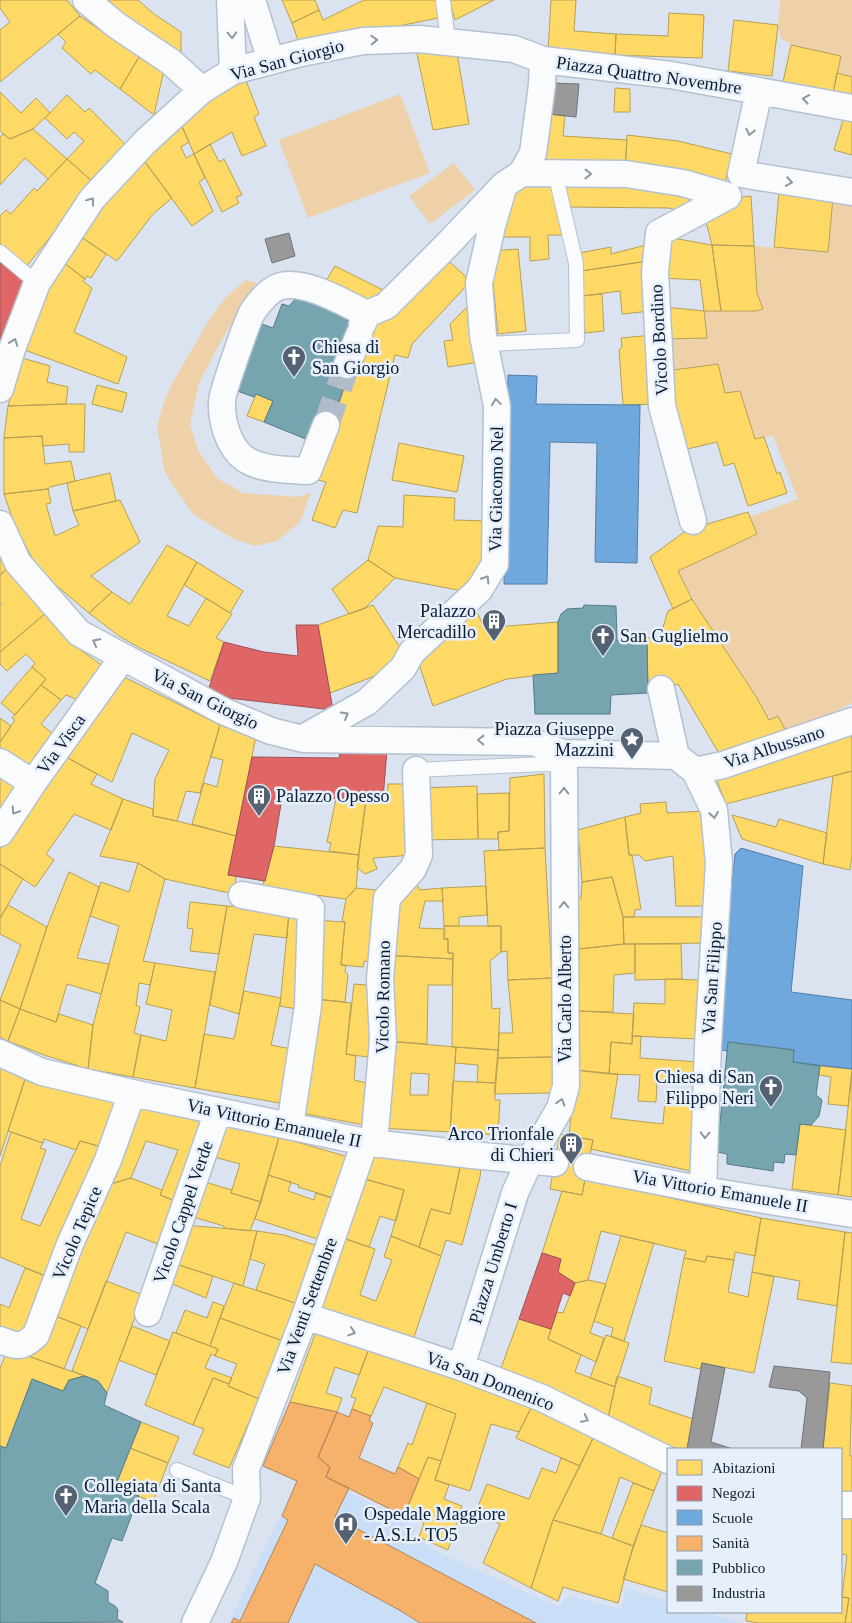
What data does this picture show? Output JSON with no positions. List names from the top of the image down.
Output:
{
  "streets": {
    "street": [
      "Via San Giorgio",
      "Piazza Quattro Novembre",
      "Vicolo Bordino",
      "Via Giacomo Nel",
      "Via Visca",
      "Via Albussano",
      "Via San Filippo",
      "Vicolo Romano",
      "Via Carlo Alberto",
      "Via Vittorio Emanuele II",
      "Vicolo Cappel Verde",
      "Vicolo Tepice",
      "Piazza Umberto I",
      "Via Venti Settembre",
      "Via San Domenico"
    ]
  },
  "crossings": [
    ["Via San Giorgio", "Piazza Quattro Novembre"],
    ["Via San Giorgio", "Via Giacomo Nel"],
    ["Via San Giorgio", "Via Visca"],
    ["Via San Giorgio", "Vicolo Romano"],
    ["Via San Giorgio", "Via Carlo Alberto"],
    ["Piazza Quattro Novembre", "Vicolo Bordino"],
    ["Via Albussano", "Via San Filippo"],
    ["Via San Filippo", "Via Vittorio Emanuele II"],
    ["Vicolo Romano", "Via Carlo Alberto"],
    ["Vicolo Romano", "Via Vittorio Emanuele II"],
    ["Vicolo Romano", "Via Venti Settembre"],
    ["Via Carlo Alberto", "Via Vittorio Emanuele II"],
    ["Via Carlo Alberto", "Piazza Umberto I"],
    ["Via Vittorio Emanuele II", "Vicolo Cappel Verde"],
    ["Via Vittorio Emanuele II", "Vicolo Tepice"],
    ["Via Vittorio Emanuele II", "Piazza Umberto I"],
    ["Via Vittorio Emanuele II", "Via Venti Settembre"],
    ["Piazza Umberto I", "Via San Domenico"],
    ["Via Venti Settembre", "Via San Domenico"]
  ],
  "one_way": [
    "Via Giacomo Nel",
    "Via San Filippo",
    "Via Carlo Alberto",
    "Via San Domenico"
  ],
  "places": {
    "church": [
      "Chiesa di San Giorgio",
      "San Guglielmo",
      "Chiesa di San Filippo Neri",
      "Collegiata di Santa Maria della Scala"
    ],
    "building": ["Palazzo Mercadillo", "Palazzo Opesso", "Arco Trionfale di Chieri"],
    "place": ["Piazza Giuseppe Mazzini"],
    "hospital": ["Ospedale Maggiore - A.S.L. TO5"]
  },
  "legend": [
    "Abitazioni",
    "Negozi",
    "Scuole",
    "Sanità",
    "Pubblico",
    "Industria"
  ]
}
